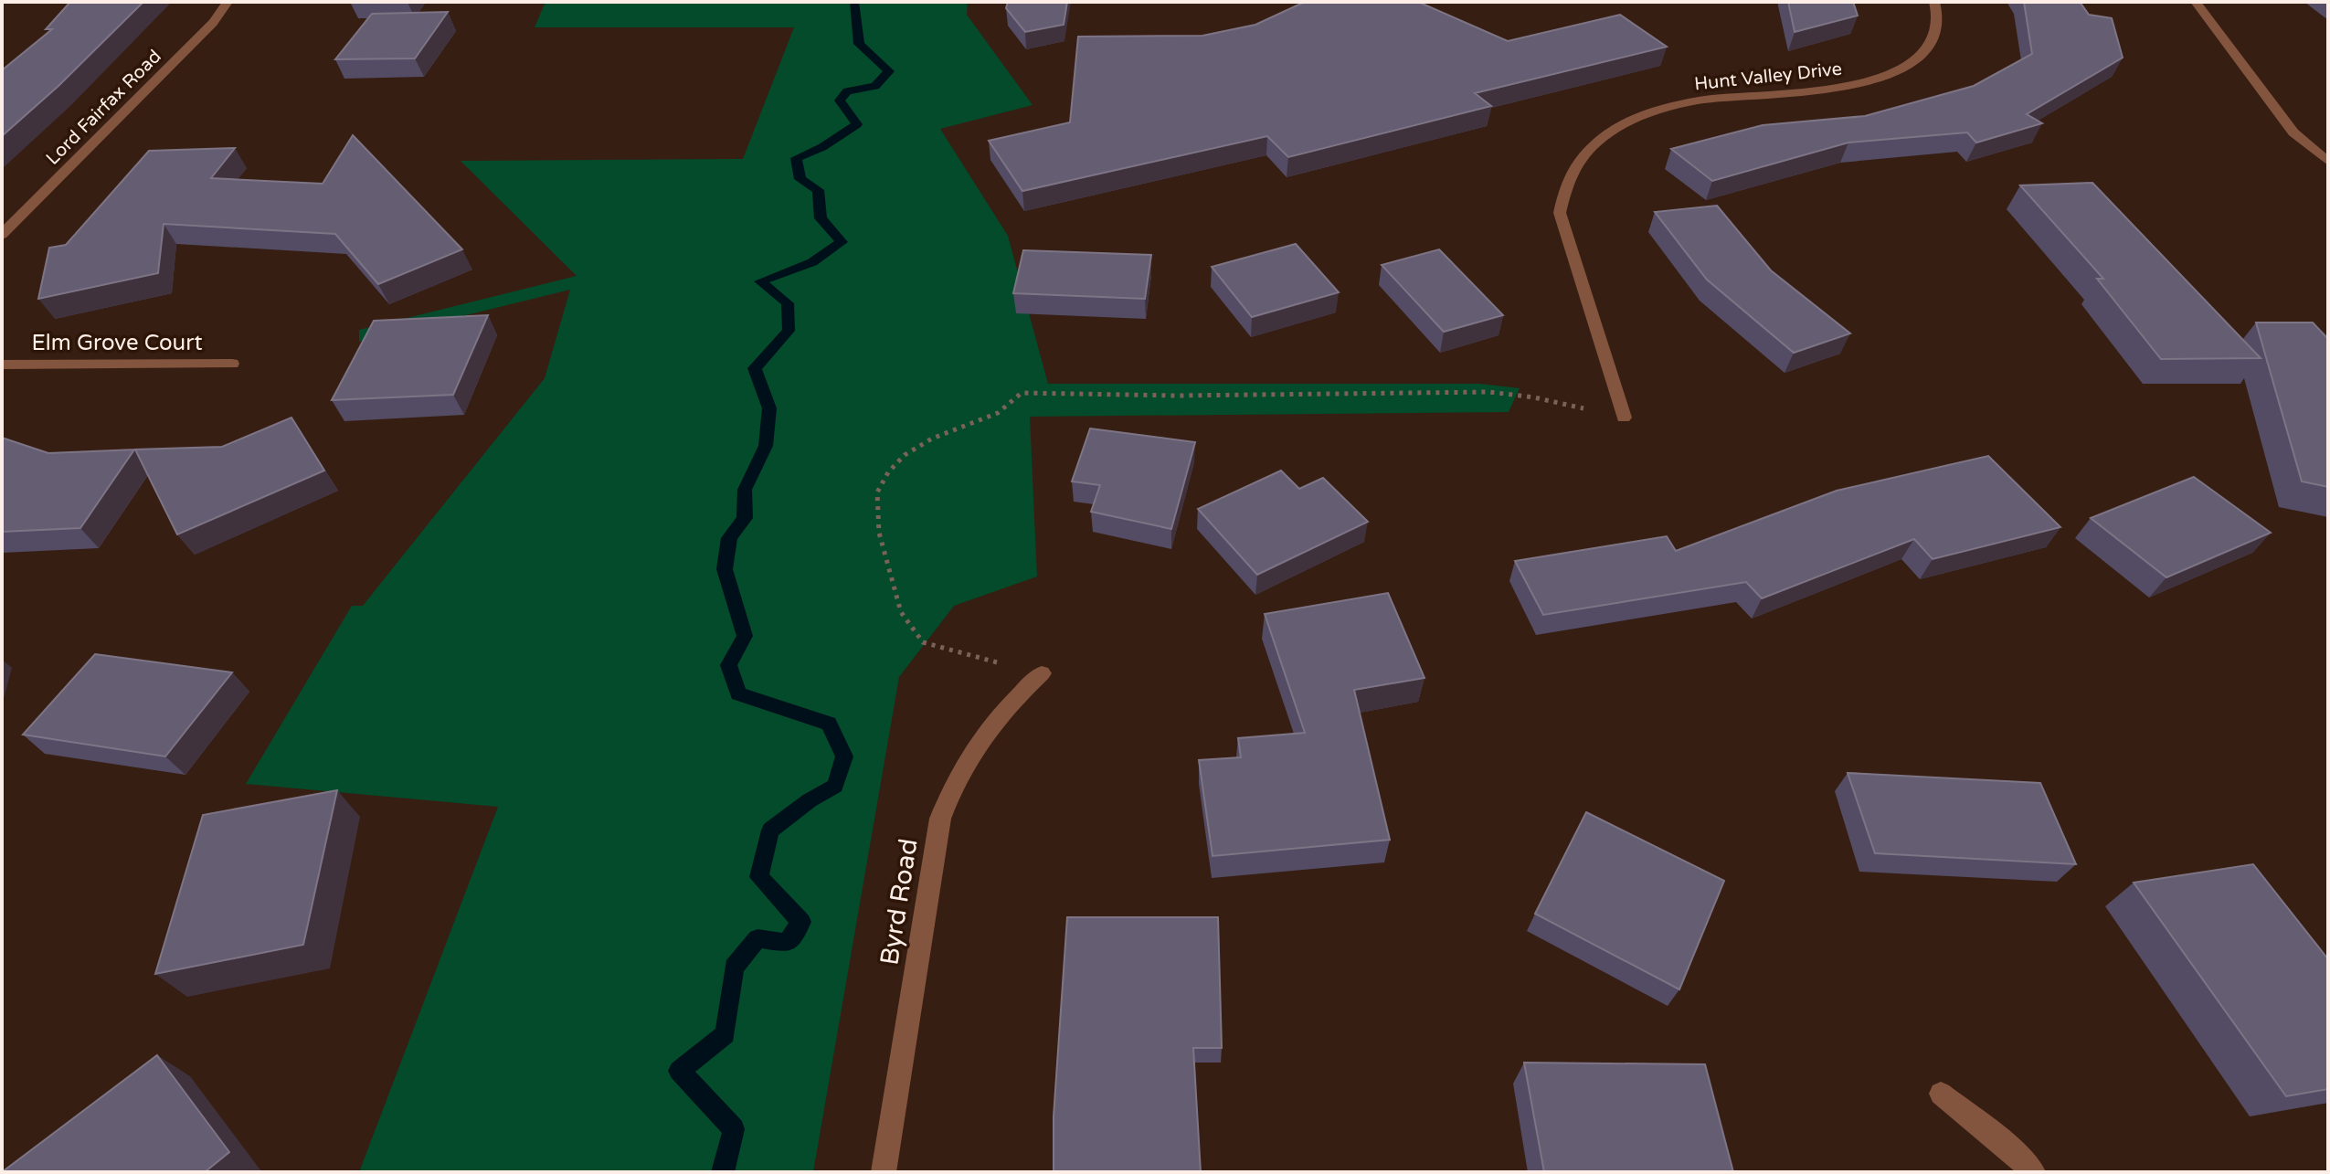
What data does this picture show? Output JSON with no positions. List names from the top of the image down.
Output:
{
  "streets": {
    "street": [
      "Hunt Valley Drive",
      "Lord Fairfax Road",
      "Elm Grove Court",
      "Byrd Road"
    ]
  }
}
